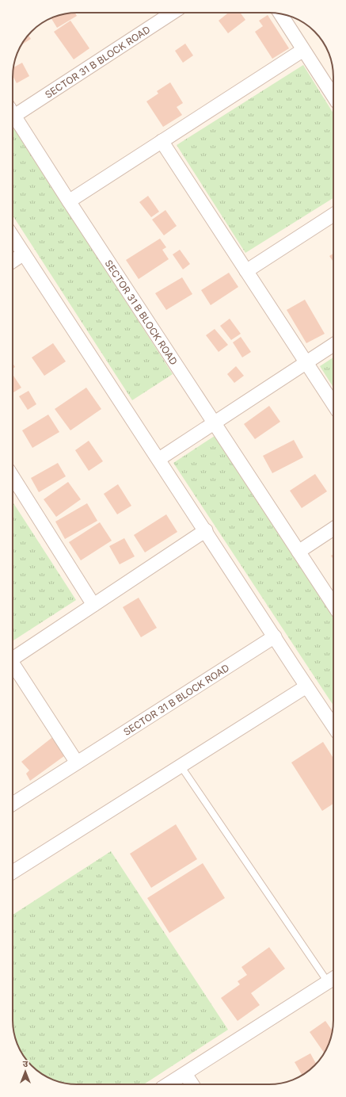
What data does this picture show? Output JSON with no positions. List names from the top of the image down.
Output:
{
  "streets": {
    "street": ["SECTOR 31 B BLOCK ROAD"]
  },
  "north": "top"
}
